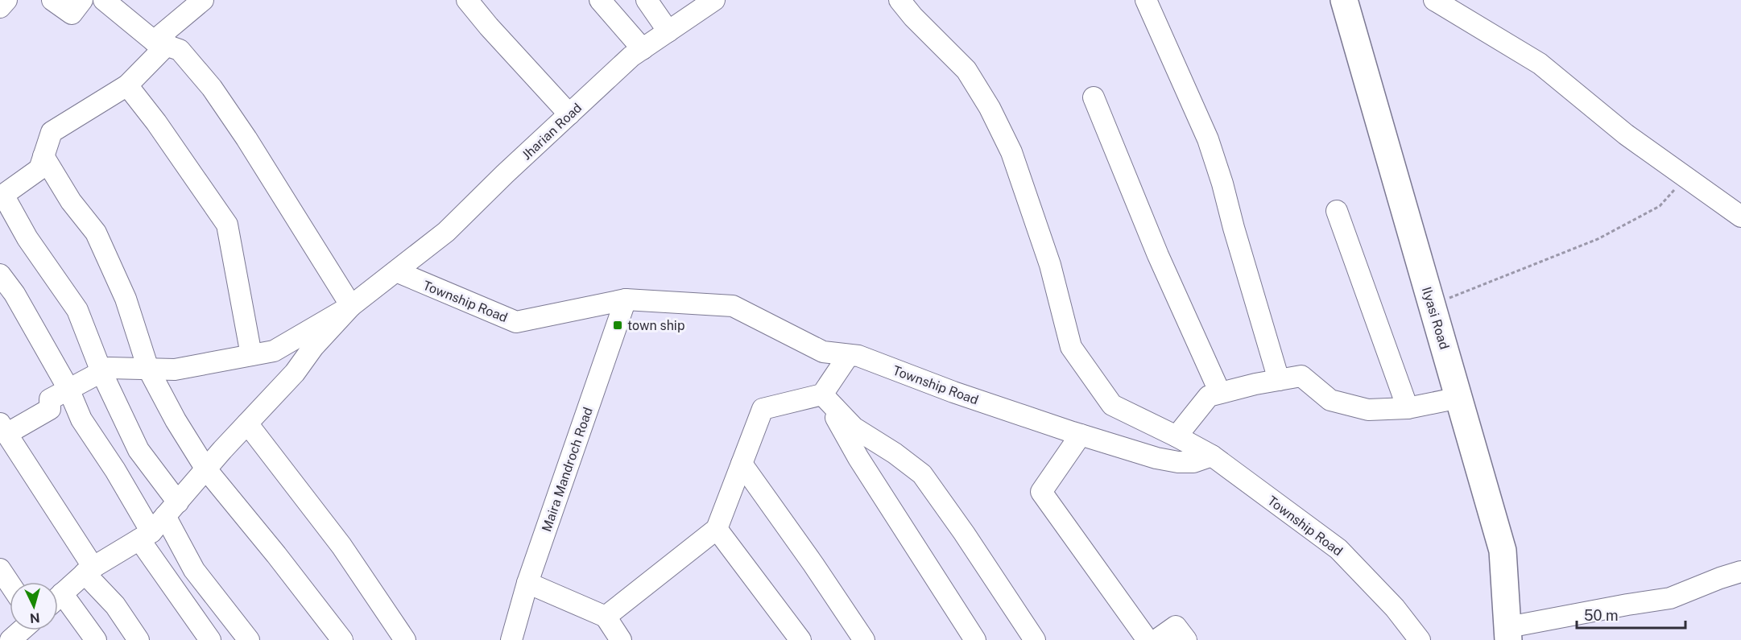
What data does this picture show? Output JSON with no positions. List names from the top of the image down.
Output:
{
  "streets": {
    "main road": ["Ilyasi Road"],
    "street": ["Jharian Road", "Township Road", "Maira Mandroch Road"]
  },
  "crossings": [
    ["Jharian Road", "Township Road"],
    ["Township Road", "Maira Mandroch Road"]
  ],
  "places": {
    "transit": ["town ship"]
  },
  "scale_bar": "50 m",
  "north": "bottom"
}
